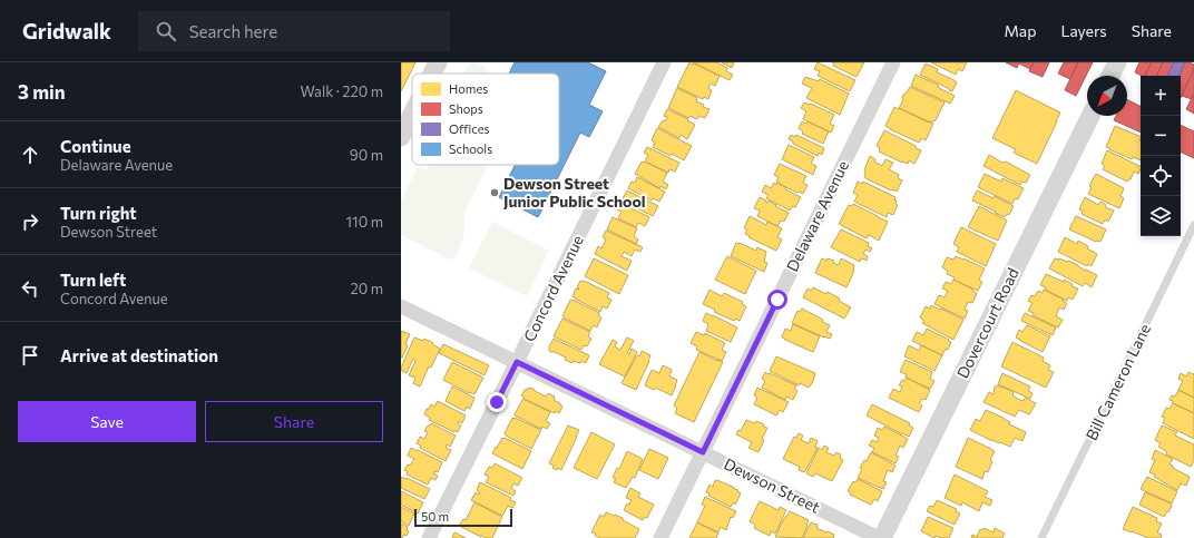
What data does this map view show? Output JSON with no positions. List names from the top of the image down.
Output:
{
  "streets": {
    "street": [
      "Delaware Avenue",
      "Concord Avenue",
      "Dovercourt Road",
      "Dewson Street"
    ],
    "lane": ["Bill Cameron Lane"]
  },
  "crossings": [
    ["Delaware Avenue", "Dewson Street"],
    ["Concord Avenue", "Dewson Street"]
  ],
  "places": ["Dewson Street Junior Public School"],
  "legend": [
    "Homes",
    "Shops",
    "Offices",
    "Schools"
  ],
  "scale_bar": "50 m",
  "north": "bottom left",
  "page": {
    "header": "Gridwalk",
    "search": "Search here",
    "nav": ["Map", "Layers", "Share"],
    "heading": ["3 min", "Walk · 220 m"],
    "map_buttons": ["+", "−"],
    "list": [
      ["Continue", "Delaware Avenue", "90 m"],
      ["Turn right", "Dewson Street", "110 m"],
      ["Turn left", "Concord Avenue", "20 m"],
      "Arrive at destination"
    ],
    "buttons": ["Save", "Share"],
    "scale": "50 m"
  }
}
